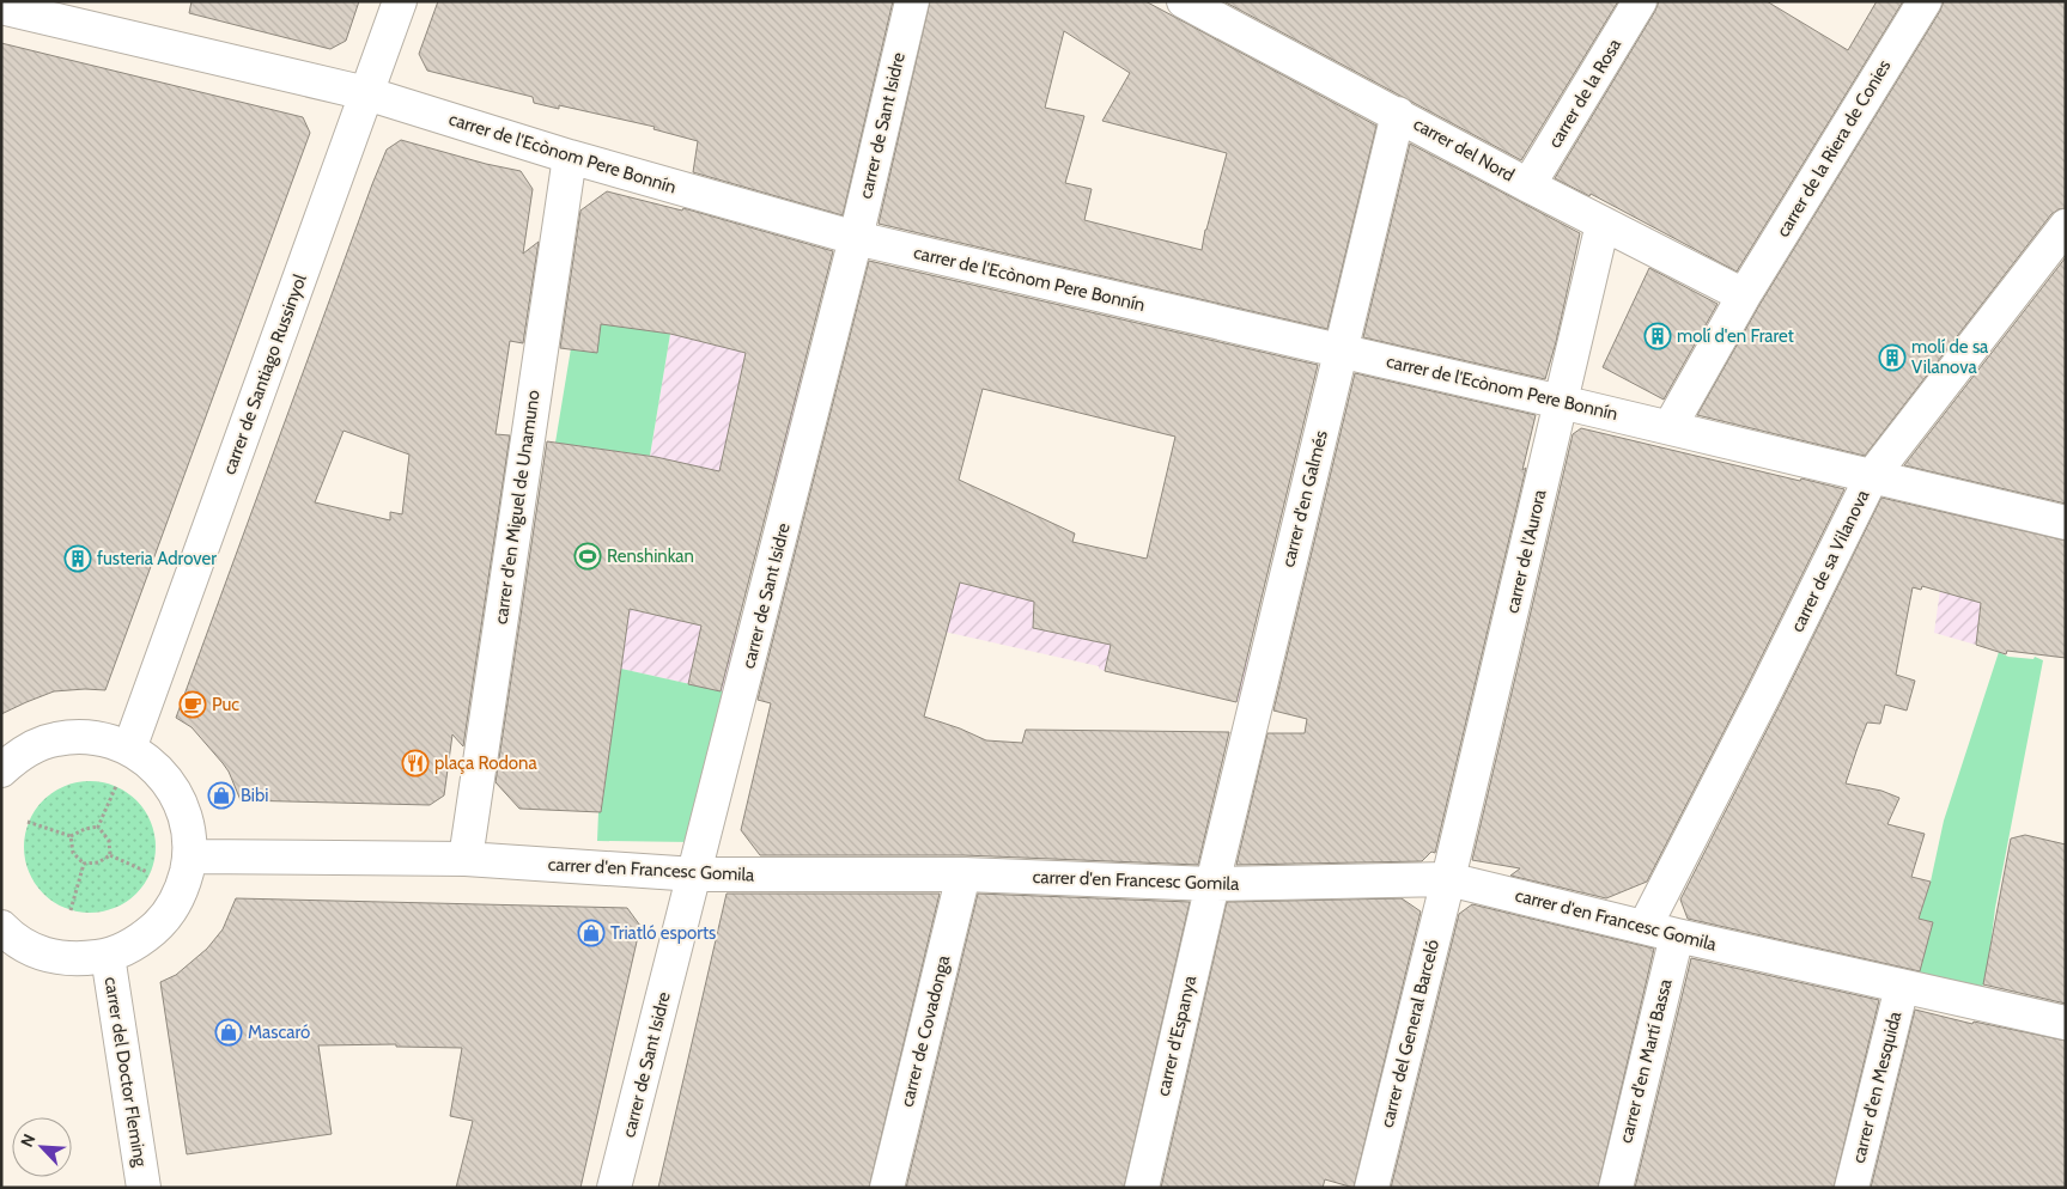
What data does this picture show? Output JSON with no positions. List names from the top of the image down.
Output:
{
  "streets": {
    "street": [
      "carrer de la Rosa",
      "carrer de Sant Isidre",
      "carrer de la Riera de Conies",
      "carrer del Nord",
      "carrer de l'Ecònom Pere Bonnín",
      "carrer de Santiago Russinyol",
      "carrer d'en Galmés",
      "carrer d'en Miguel de Unamuno",
      "carrer de l'Aurora",
      "carrer de sa Vilanova",
      "carrer d'en Francesc Gomila",
      "carrer de Covadonga",
      "carrer del General Barceló",
      "carrer d'Espanya",
      "carrer d'en Martí Bassa",
      "carrer del Doctor Fleming",
      "carrer d'en Mesquida"
    ]
  },
  "crossings": [
    ["carrer de la Rosa", "carrer del Nord"],
    ["carrer de Sant Isidre", "carrer de l'Ecònom Pere Bonnín"],
    ["carrer de Sant Isidre", "carrer d'en Francesc Gomila"],
    ["carrer de la Riera de Conies", "carrer del Nord"],
    ["carrer de la Riera de Conies", "carrer de l'Ecònom Pere Bonnín"],
    ["carrer del Nord", "carrer d'en Galmés"],
    ["carrer del Nord", "carrer de l'Aurora"],
    ["carrer de l'Ecònom Pere Bonnín", "carrer de Santiago Russinyol"],
    ["carrer de l'Ecònom Pere Bonnín", "carrer d'en Galmés"],
    ["carrer de l'Ecònom Pere Bonnín", "carrer d'en Miguel de Unamuno"],
    ["carrer de l'Ecònom Pere Bonnín", "carrer de l'Aurora"],
    ["carrer de l'Ecònom Pere Bonnín", "carrer de sa Vilanova"],
    ["carrer d'en Galmés", "carrer d'en Francesc Gomila"],
    ["carrer d'en Galmés", "carrer d'Espanya"],
    ["carrer d'en Miguel de Unamuno", "carrer d'en Francesc Gomila"],
    ["carrer de l'Aurora", "carrer d'en Francesc Gomila"],
    ["carrer de l'Aurora", "carrer del General Barceló"],
    ["carrer de sa Vilanova", "carrer d'en Francesc Gomila"],
    ["carrer d'en Francesc Gomila", "carrer de Covadonga"],
    ["carrer d'en Francesc Gomila", "carrer del General Barceló"],
    ["carrer d'en Francesc Gomila", "carrer d'Espanya"],
    ["carrer d'en Francesc Gomila", "carrer d'en Martí Bassa"],
    ["carrer d'en Francesc Gomila", "carrer d'en Mesquida"]
  ],
  "places": {
    "building": ["molí d'en Fraret", "molí de sa Vilanova", "fusteria Adrover"],
    "sports": ["Renshinkan"],
    "cafe": ["Puc"],
    "restaurant": ["plaça Rodona"],
    "shop": ["Bibi", "Triatló esports", "Mascaró"]
  },
  "north": "top left"
}
